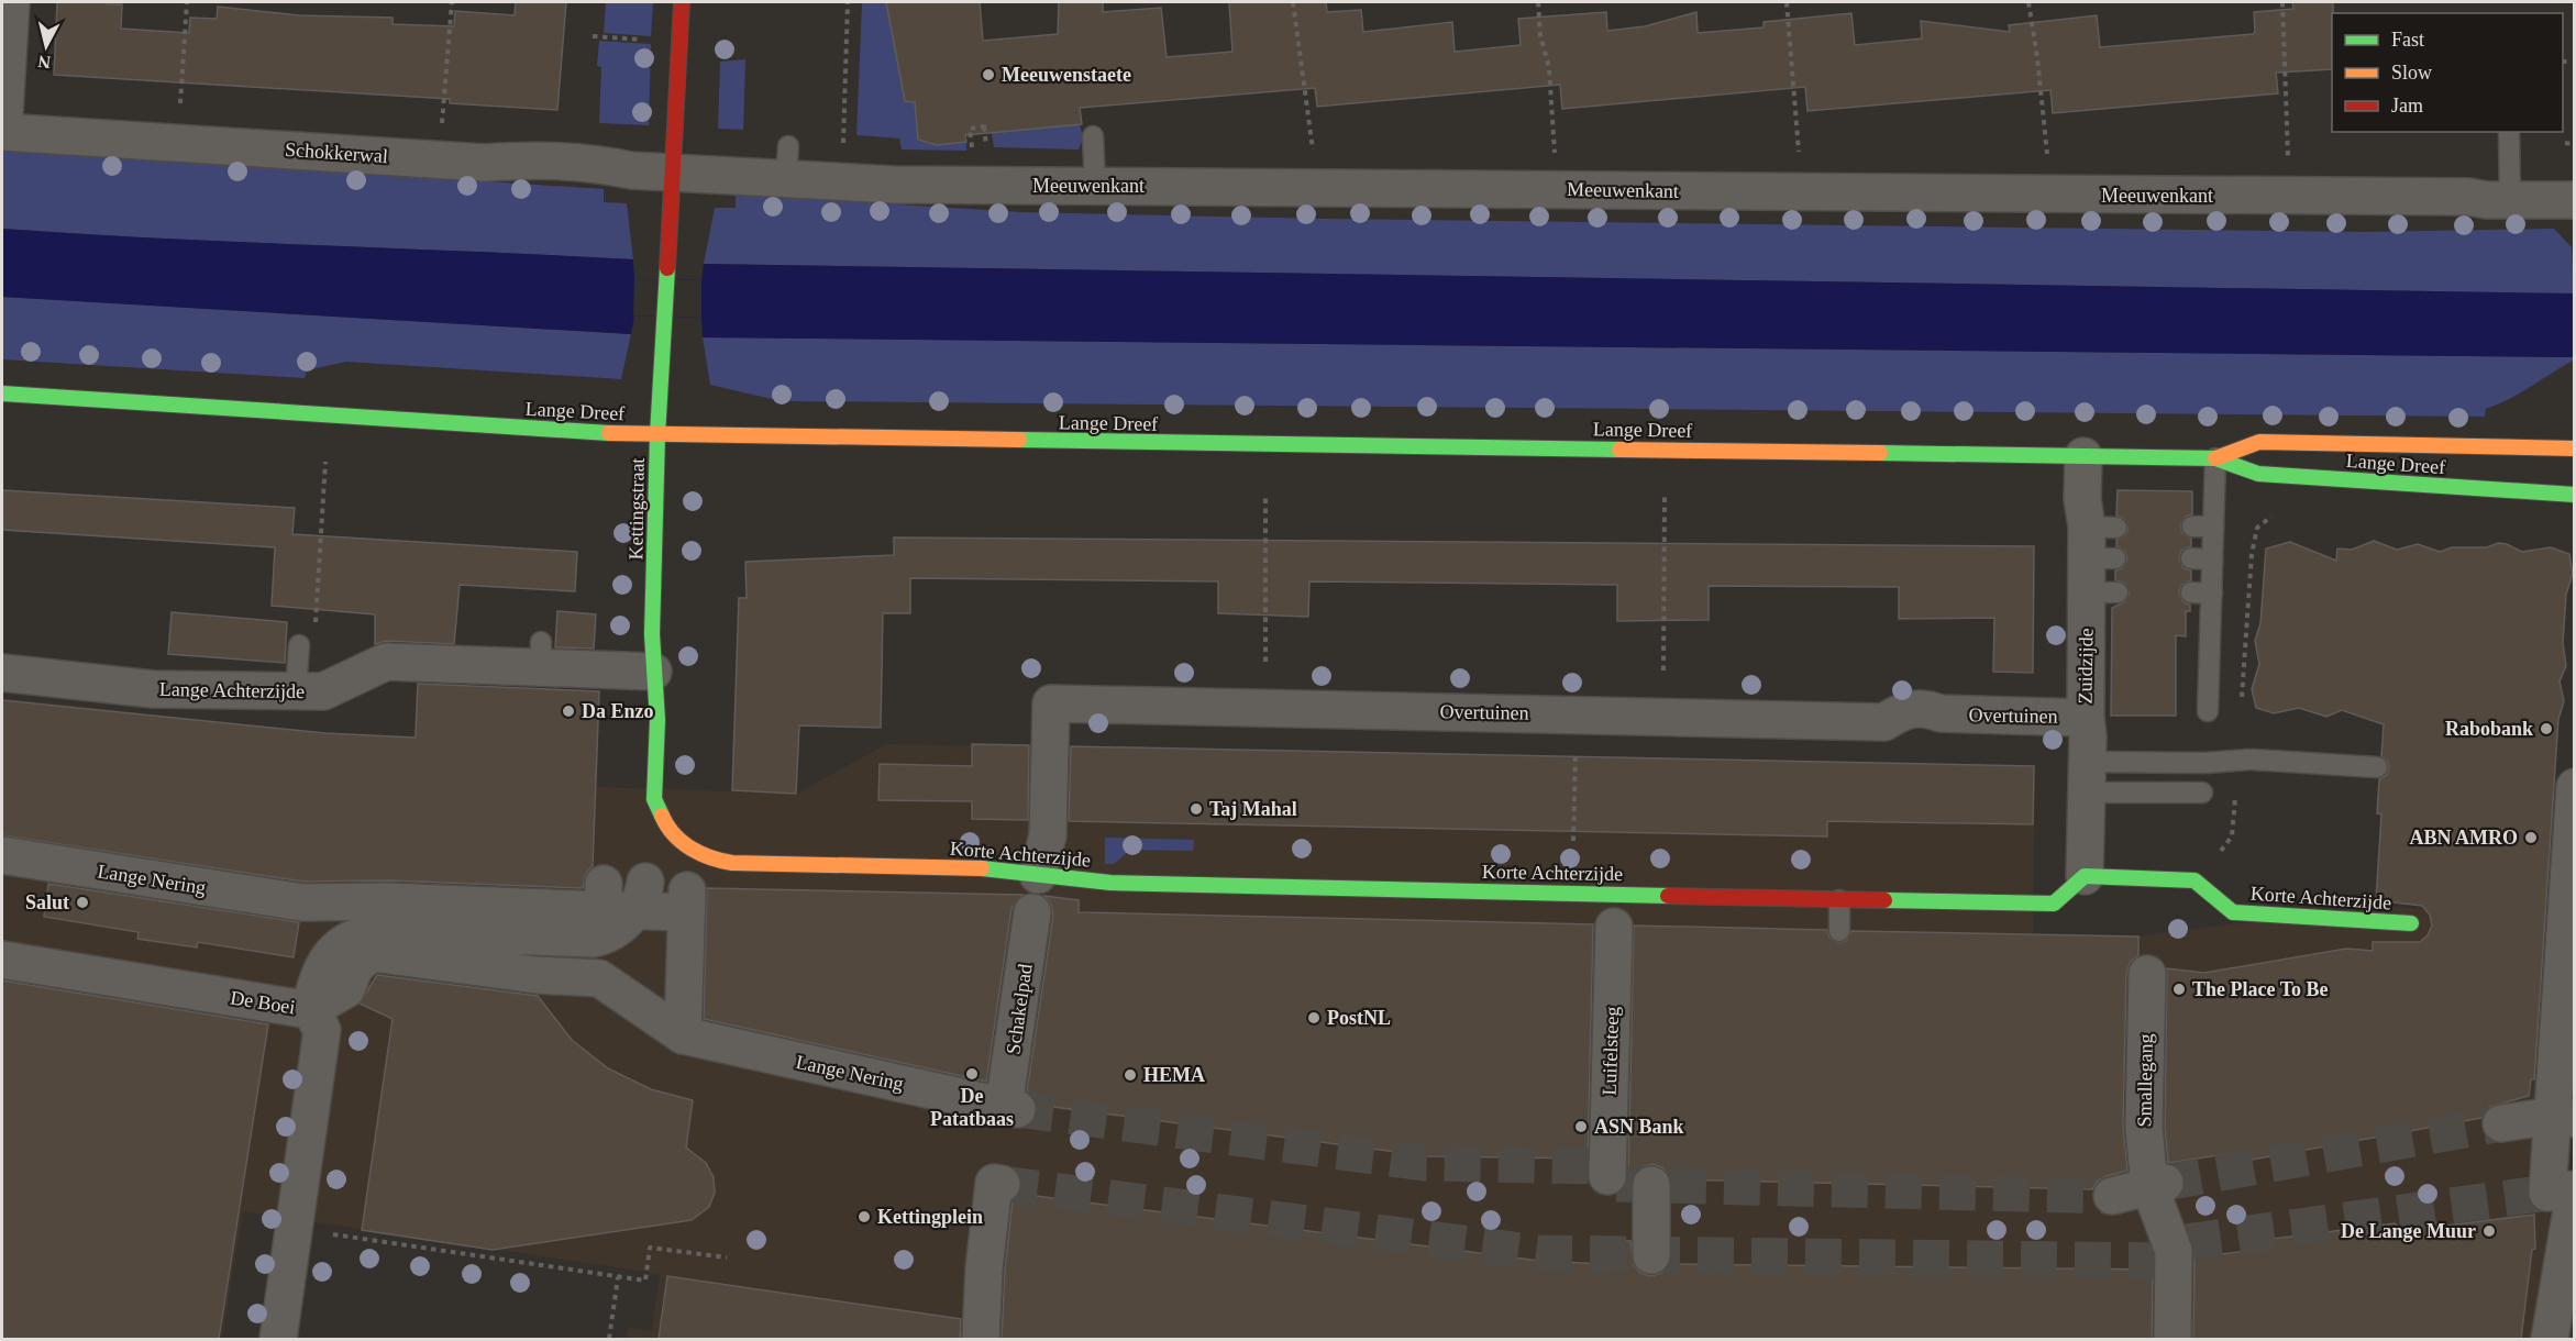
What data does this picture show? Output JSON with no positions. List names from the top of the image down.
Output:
{
  "streets": {
    "main road": ["Lange Dreef", "Kettingstraat", "Korte Achterzijde"],
    "street": [
      "Schokkerwal",
      "Meeuwenkant",
      "Zuidzijde",
      "Lange Achterzijde",
      "Overtuinen",
      "Lange Nering",
      "De Boei",
      "Schakelpad",
      "Luifelsteeg",
      "Smallegang"
    ]
  },
  "crossings": [
    ["Schokkerwal", "Meeuwenkant"],
    ["Schokkerwal", "Kettingstraat"],
    ["Meeuwenkant", "Kettingstraat"],
    ["Lange Dreef", "Kettingstraat"],
    ["Lange Dreef", "Zuidzijde"],
    ["Kettingstraat", "Lange Achterzijde"],
    ["Kettingstraat", "Korte Achterzijde"],
    ["Zuidzijde", "Overtuinen"],
    ["Zuidzijde", "Korte Achterzijde"],
    ["Overtuinen", "Korte Achterzijde"],
    ["Lange Nering", "Schakelpad"]
  ],
  "places": [
    "Meeuwenstaete",
    "Da Enzo",
    "Rabobank",
    "Taj Mahal",
    "ABN AMRO",
    "Salut",
    "The Place To Be",
    "PostNL",
    "De Patatbaas",
    "HEMA",
    "ASN Bank",
    "Kettingplein",
    "De Lange Muur"
  ],
  "legend": ["Fast", "Slow", "Jam"],
  "north": "bottom"
}
